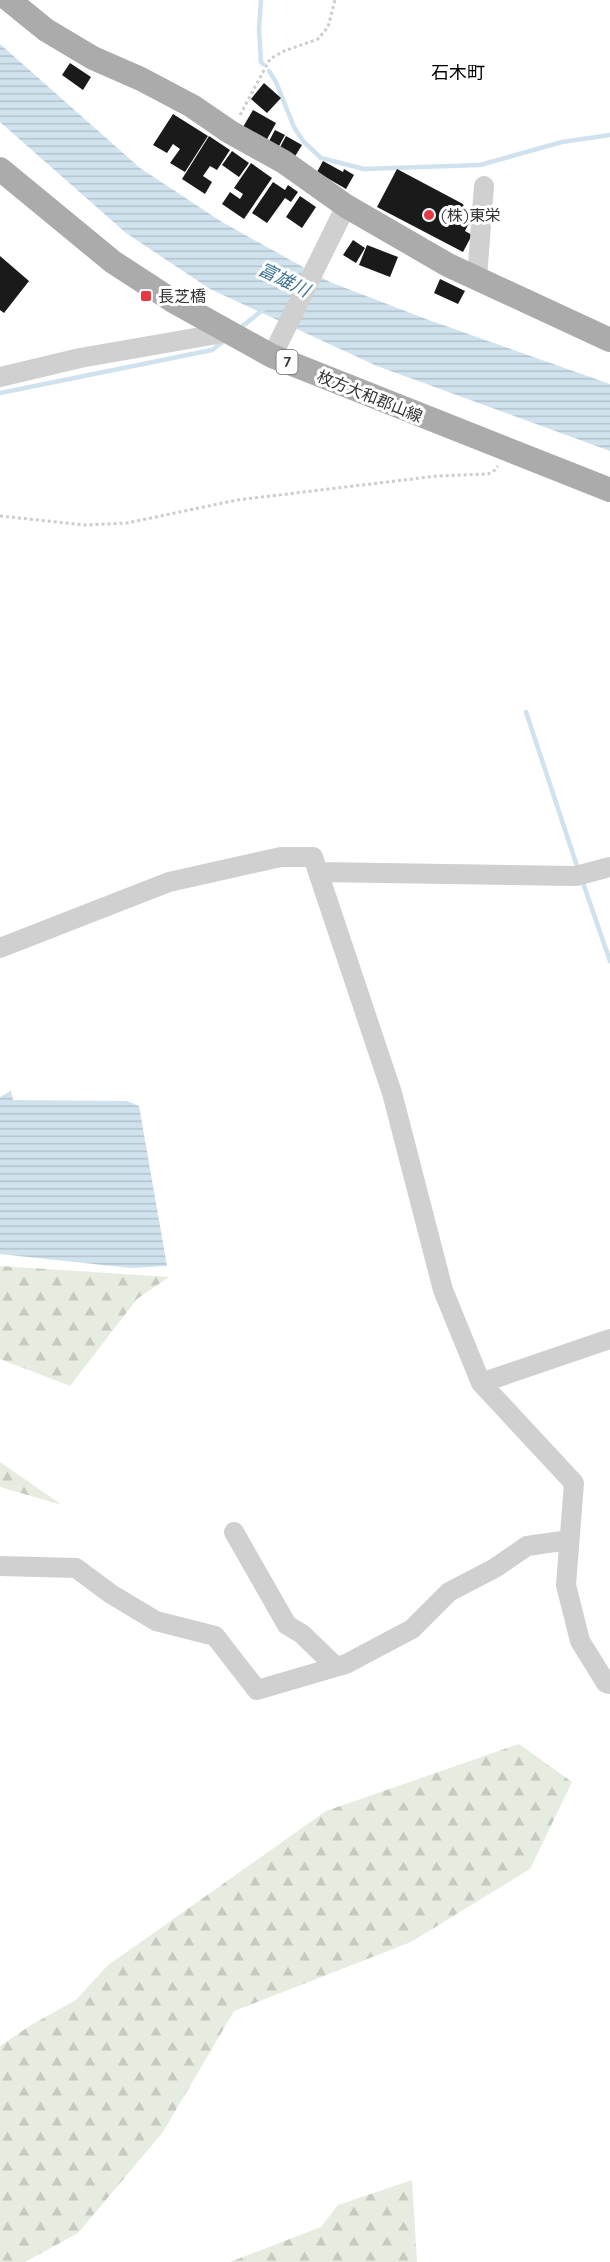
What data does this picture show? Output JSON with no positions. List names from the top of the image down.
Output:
{
  "streets": {
    "main road": ["7", "枚方大和郡山線"]
  },
  "districts": ["石木町"],
  "water": ["富雄川"],
  "places": {
    "other": ["(株)東栄"],
    "transit": ["長芝橋"]
  }
}
